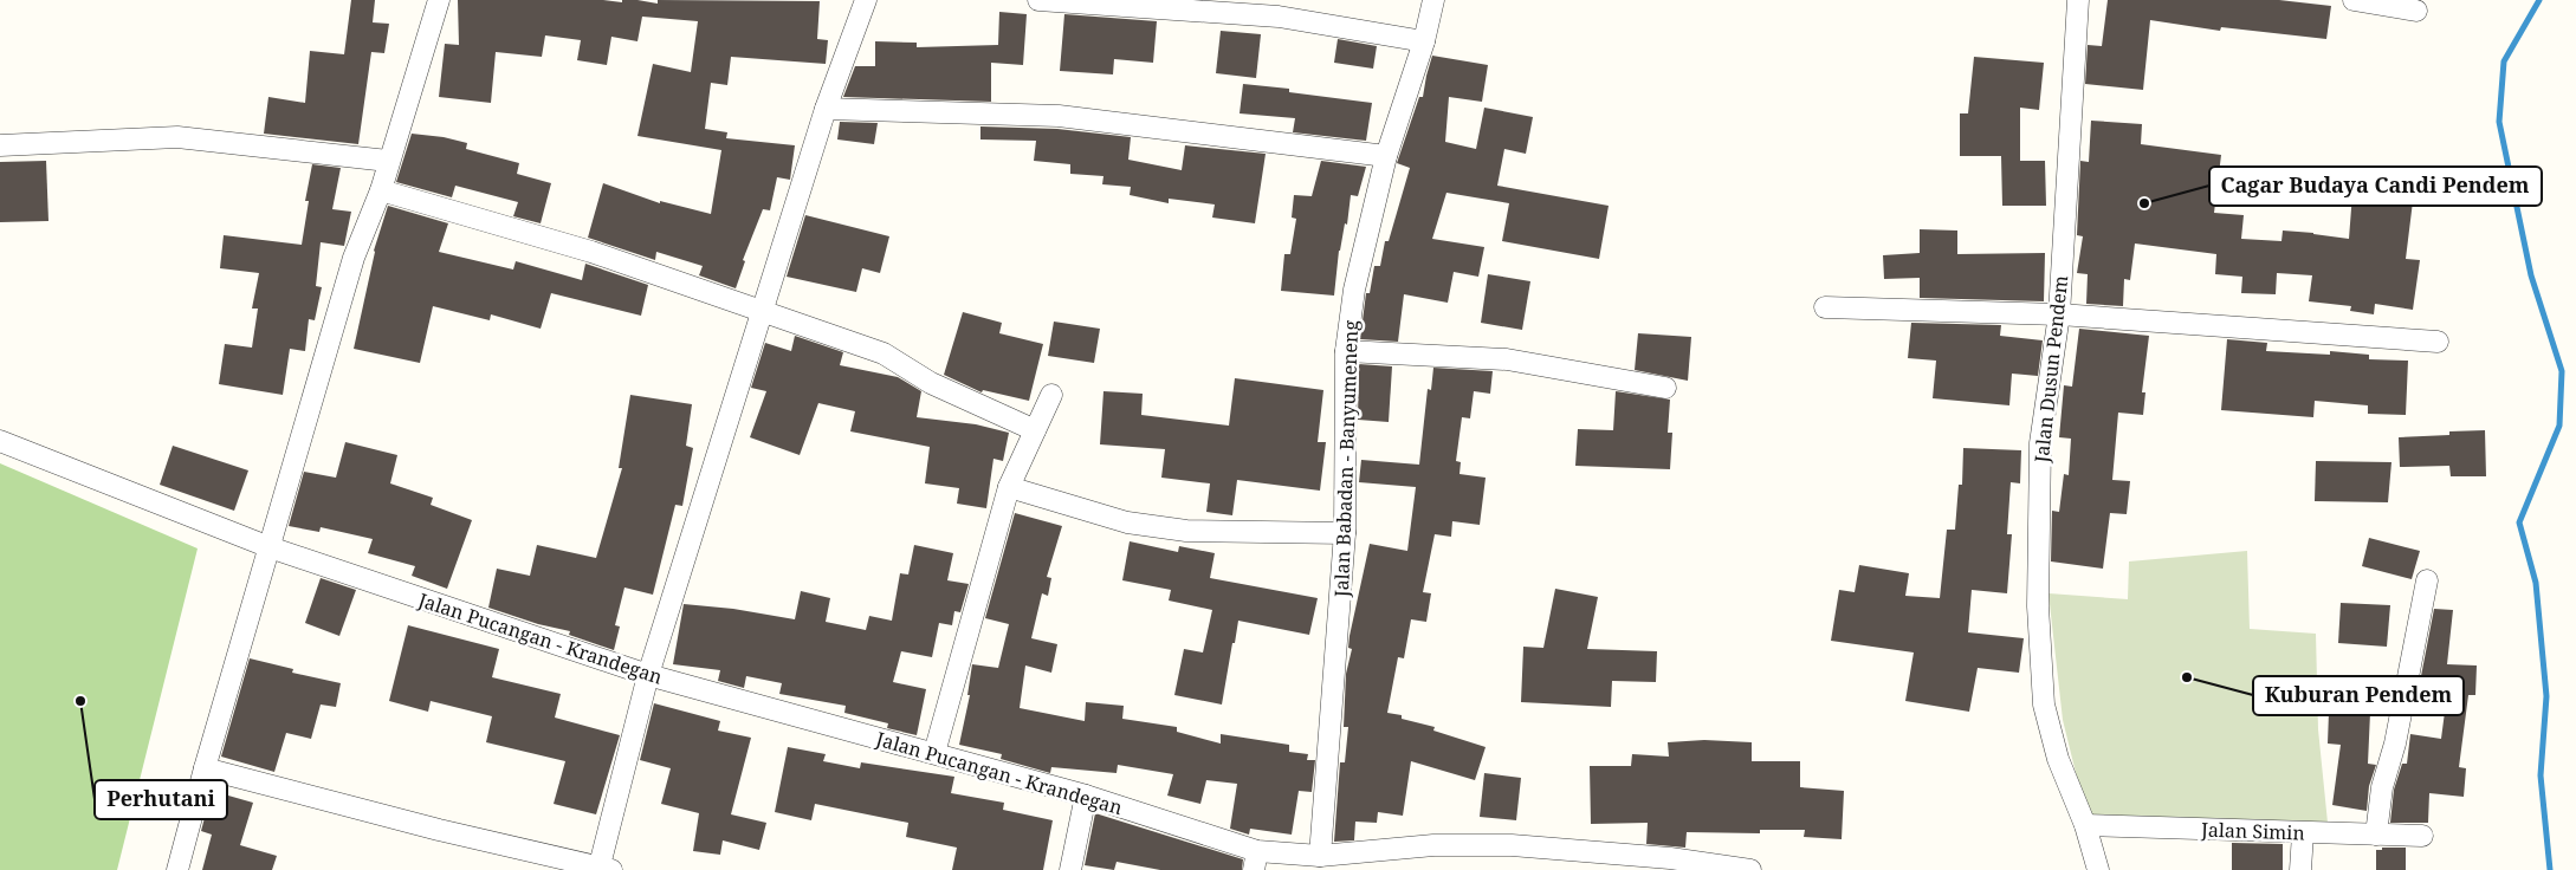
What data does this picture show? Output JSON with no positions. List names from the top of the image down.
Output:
{
  "streets": {
    "street": [
      "Jalan Dusun Pendem",
      "Jalan Babadan - Banyumeneng",
      "Jalan Pucangan - Krandegan",
      "Jalan Simin"
    ]
  },
  "crossings": [
    ["Jalan Dusun Pendem", "Jalan Simin"],
    ["Jalan Babadan - Banyumeneng", "Jalan Pucangan - Krandegan"]
  ],
  "places": ["Cagar Budaya Candi Pendem", "Kuburan Pendem", "Perhutani"]
}
